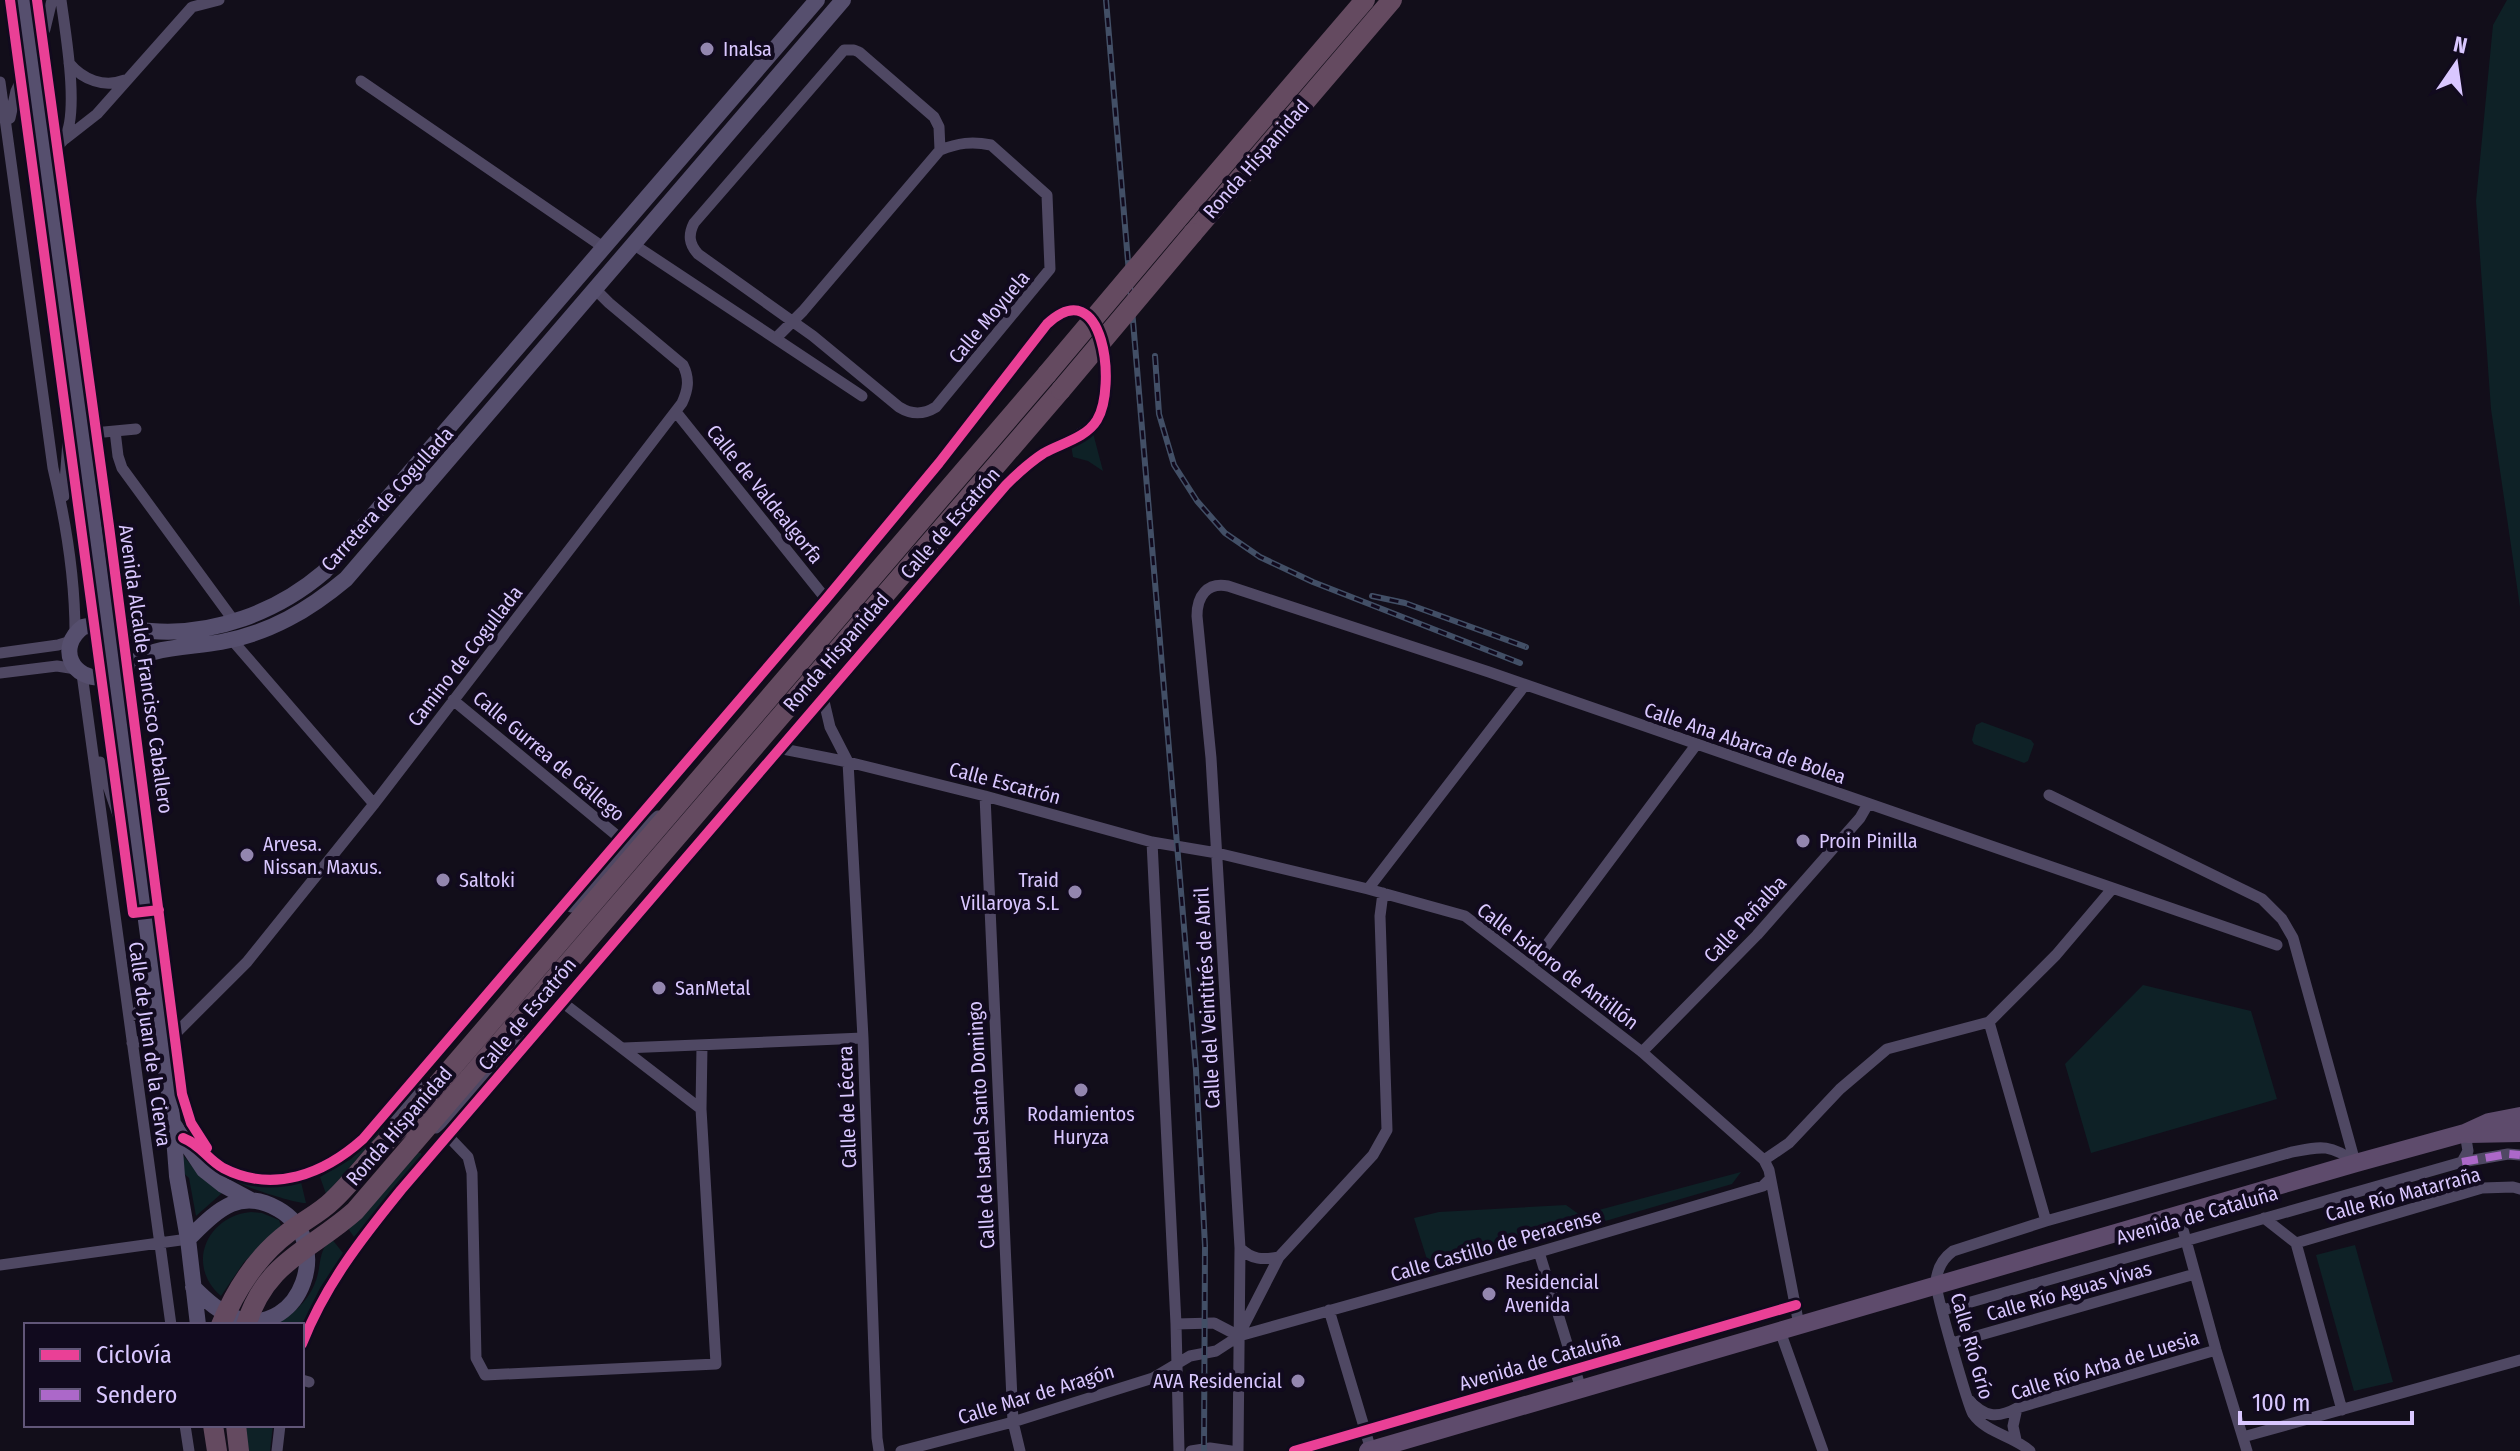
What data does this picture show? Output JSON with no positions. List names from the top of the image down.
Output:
{
  "streets": {
    "highway": ["Ronda Hispanidad"],
    "main road": ["Avenida de Cataluña"],
    "street": [
      "Calle Moyuela",
      "Calle de Valdealgorfa",
      "Carretera de Cogullada",
      "Calle de Escatrón",
      "Camino de Cogullada",
      "Avenida Alcalde Francisco Caballero",
      "Calle Ana Abarca de Bolea",
      "Calle Gurrea de Gállego",
      "Calle Escatrón",
      "Calle Peñalba",
      "Calle Isidoro de Antillón",
      "Calle del Veintitrés de Abril",
      "Calle de Juan de la Cierva",
      "Calle de Lécera",
      "Calle de Isabel Santo Domingo",
      "Calle Río Matarraña",
      "Calle Castillo de Peracense",
      "Calle Río Aguas Vivas",
      "Calle Río Grío",
      "Calle Río Arba de Luesia",
      "Calle Mar de Aragón"
    ]
  },
  "crossings": [
    ["Ronda Hispanidad", "Calle de Escatrón"],
    ["Calle de Valdealgorfa", "Calle de Escatrón"],
    ["Calle de Valdealgorfa", "Camino de Cogullada"],
    ["Carretera de Cogullada", "Camino de Cogullada"],
    ["Carretera de Cogullada", "Avenida Alcalde Francisco Caballero"],
    ["Carretera de Cogullada", "Calle de Juan de la Cierva"],
    ["Calle de Escatrón", "Avenida Alcalde Francisco Caballero"],
    ["Calle de Escatrón", "Calle Gurrea de Gállego"],
    ["Calle de Escatrón", "Calle Escatrón"],
    ["Camino de Cogullada", "Avenida Alcalde Francisco Caballero"],
    ["Camino de Cogullada", "Calle Gurrea de Gállego"],
    ["Calle Ana Abarca de Bolea", "Calle Peñalba"],
    ["Calle Ana Abarca de Bolea", "Calle del Veintitrés de Abril"],
    ["Calle Escatrón", "Calle Isidoro de Antillón"],
    ["Calle Escatrón", "Calle de Lécera"],
    ["Calle Escatrón", "Calle de Isabel Santo Domingo"],
    ["Calle Peñalba", "Calle Isidoro de Antillón"],
    ["Calle Isidoro de Antillón", "Calle del Veintitrés de Abril"],
    ["Calle del Veintitrés de Abril", "Calle Castillo de Peracense"],
    ["Calle de Isabel Santo Domingo", "Calle Mar de Aragón"],
    ["Avenida de Cataluña", "Calle Río Grío"],
    ["Calle Río Aguas Vivas", "Calle Río Grío"],
    ["Calle Río Grío", "Calle Río Arba de Luesia"]
  ],
  "places": [
    "Inalsa",
    "Proin Pinilla",
    "Arvesa. Nissan. Maxus.",
    "Saltoki",
    "Traid Villaroya S.L",
    "SanMetal",
    "Rodamientos Huryza",
    "Residencial Avenida",
    "AVA Residencial"
  ],
  "legend": ["Ciclovía", "Sendero"],
  "scale_bar": "100 m",
  "north": "top"
}
